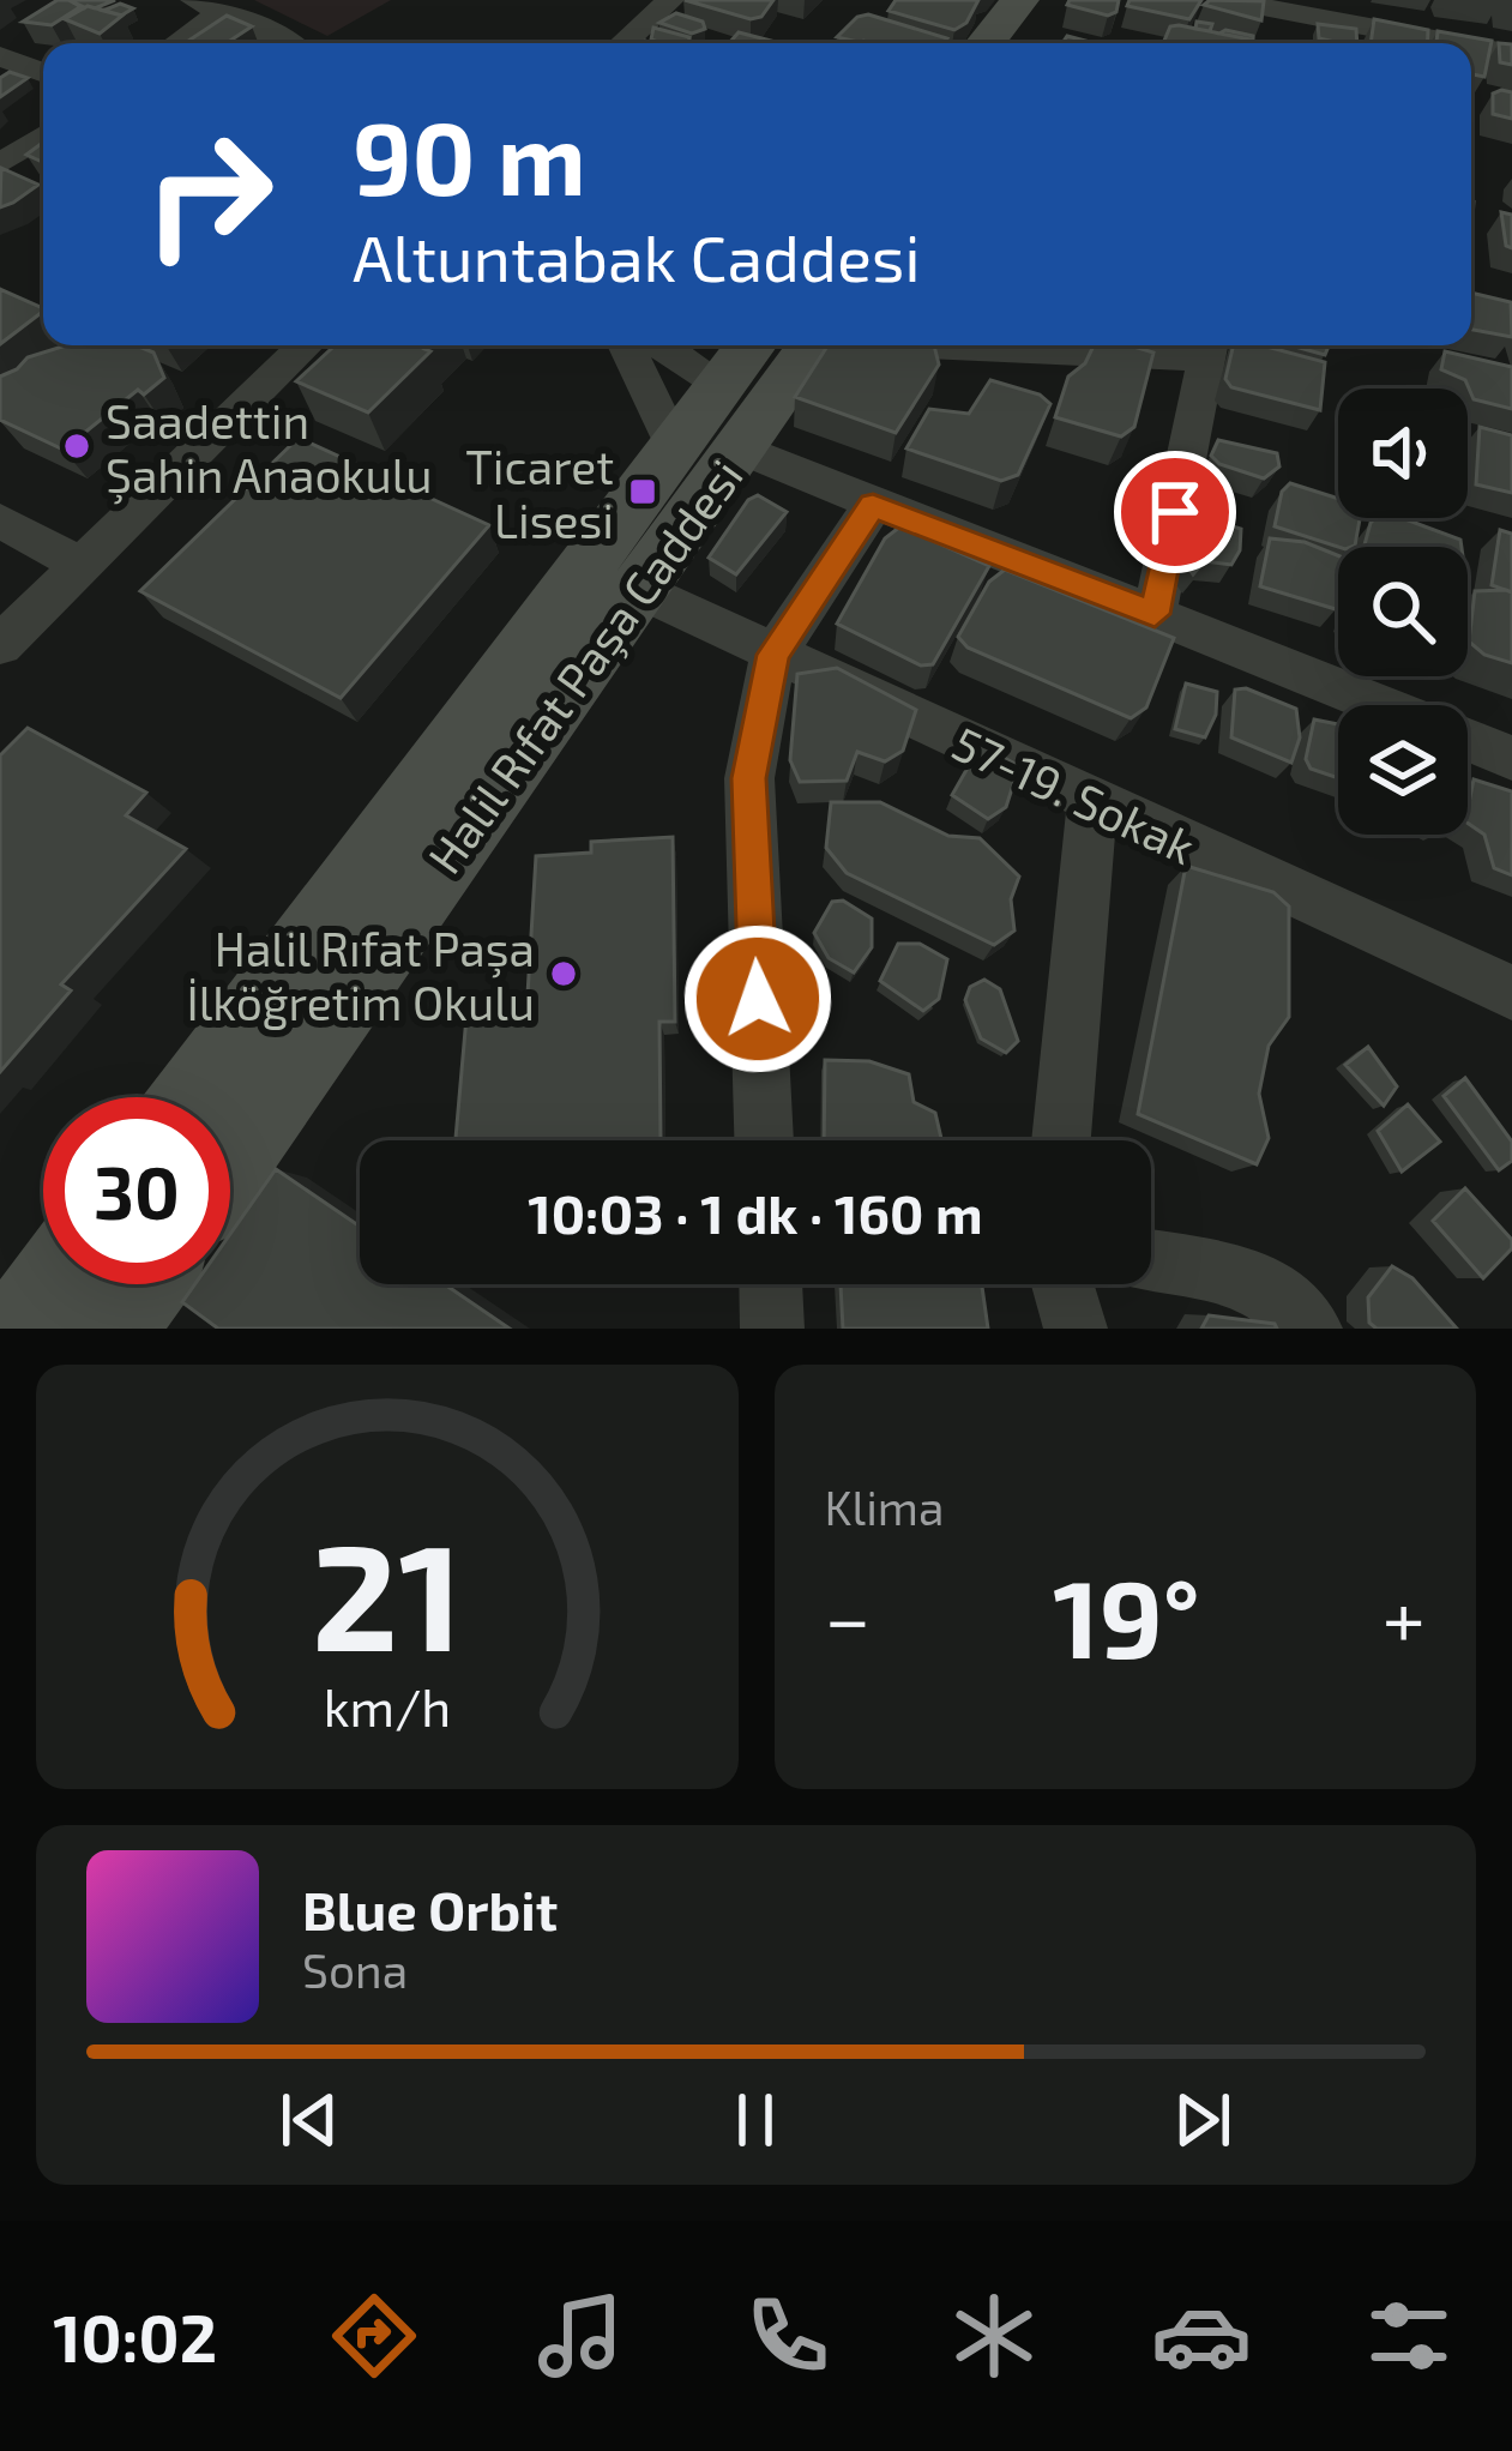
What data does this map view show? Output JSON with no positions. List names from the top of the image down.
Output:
{
  "streets": {
    "main road": ["Halil Rıfat Paşa Caddesi"],
    "street": ["57-19. Sokak"]
  },
  "crossings": [
    ["Halil Rıfat Paşa Caddesi", "57-19. Sokak"]
  ],
  "places": {
    "other": ["Saadettin Şahin Anaokulu", "Halil Rıfat Paşa İlköğretim Okulu"],
    "transit": ["Ticaret Lisesi"]
  },
  "page": {
    "turn": ["90 m", "Altuntabak Caddesi"],
    "limit": "30",
    "trip": "10:03 · 1 dk · 160 m",
    "tile": "Klima",
    "heat": ["−", "19°", "+"],
    "song": ["Blue Orbit", "Sona"],
    "tabs": "10:02",
    "gauge": ["21", "km/h"]
  }
}
